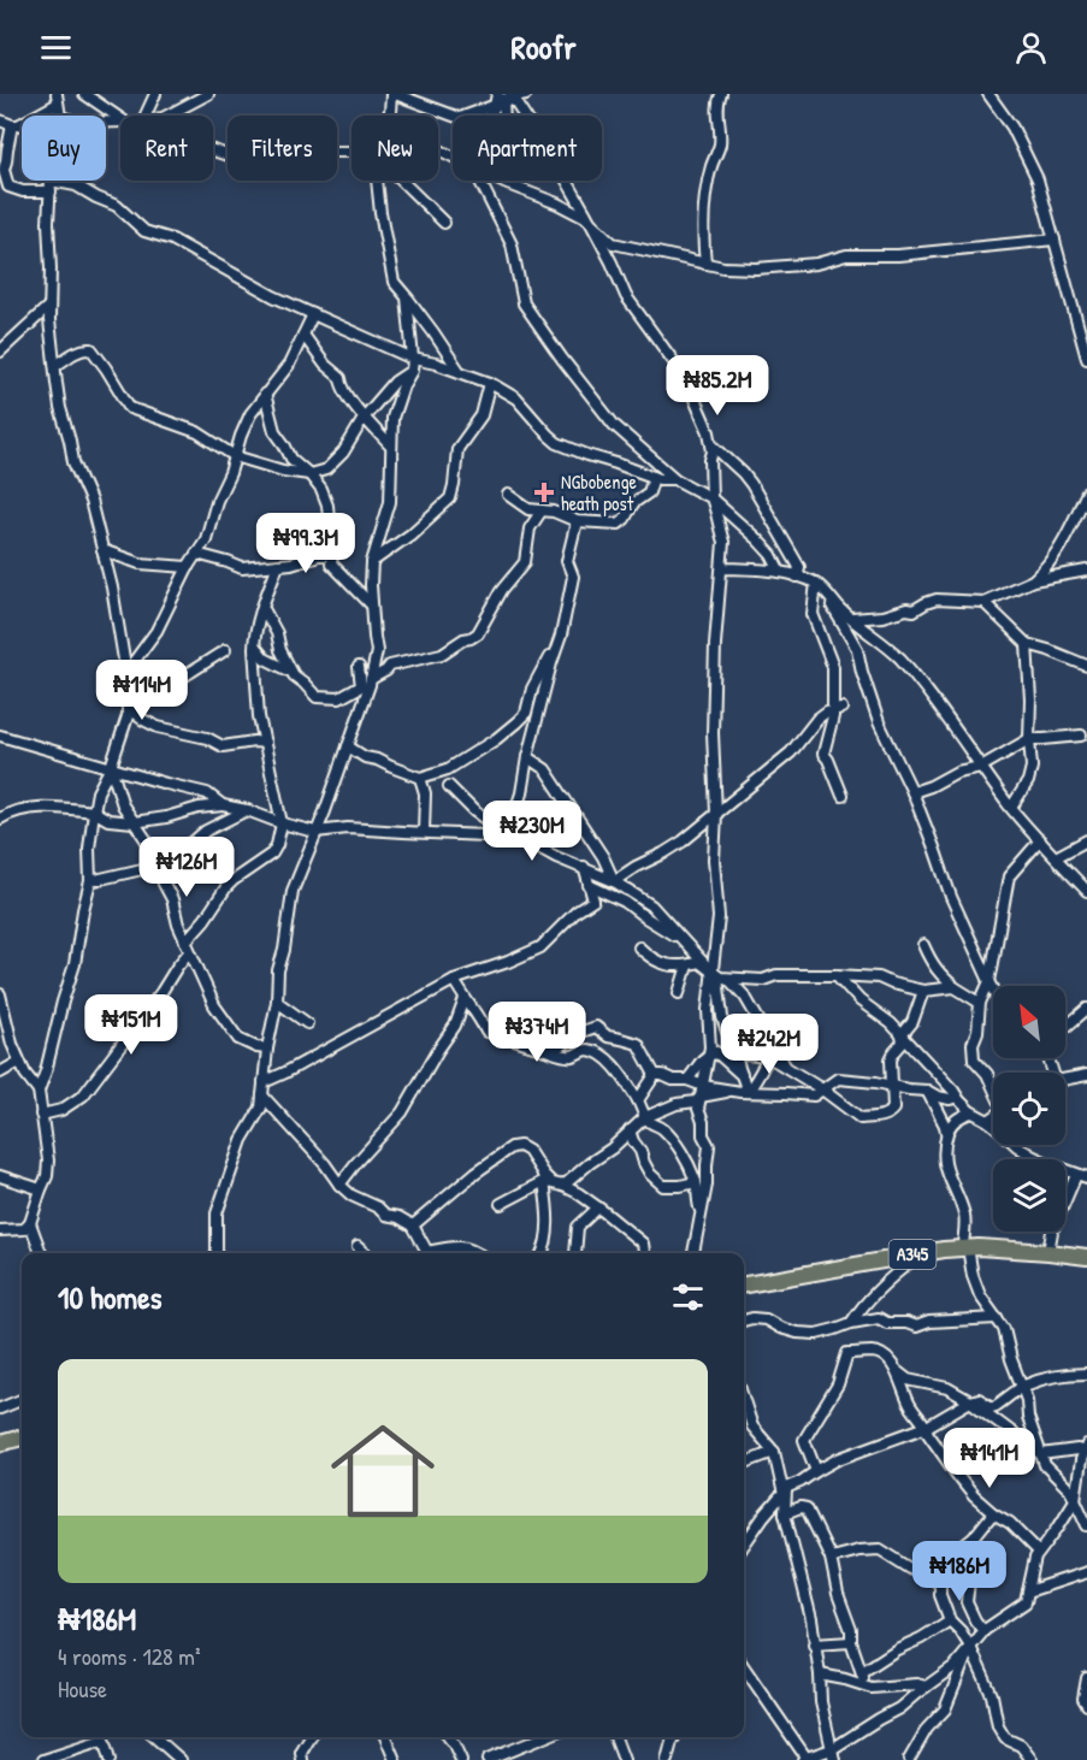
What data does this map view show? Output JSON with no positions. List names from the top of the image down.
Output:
{
  "streets": {
    "highway": ["A345"]
  },
  "places": {
    "health": ["NGbobenge heath post"]
  },
  "north": "top left",
  "page": {
    "header": "Roofr",
    "chip": [
      "Buy",
      "Rent",
      "Filters",
      "New",
      "Apartment"
    ],
    "price": [
      "₦85.2M",
      "₦99.3M",
      "₦114M",
      "₦230M",
      "₦126M",
      "₦151M",
      "₦374M",
      "₦242M",
      "₦141M",
      "₦186M"
    ],
    "heading": "10 homes",
    "list": [
      {
        "name": "₦186M",
        "note": "4 rooms · 128 m² · House"
      }
    ]
  }
}
